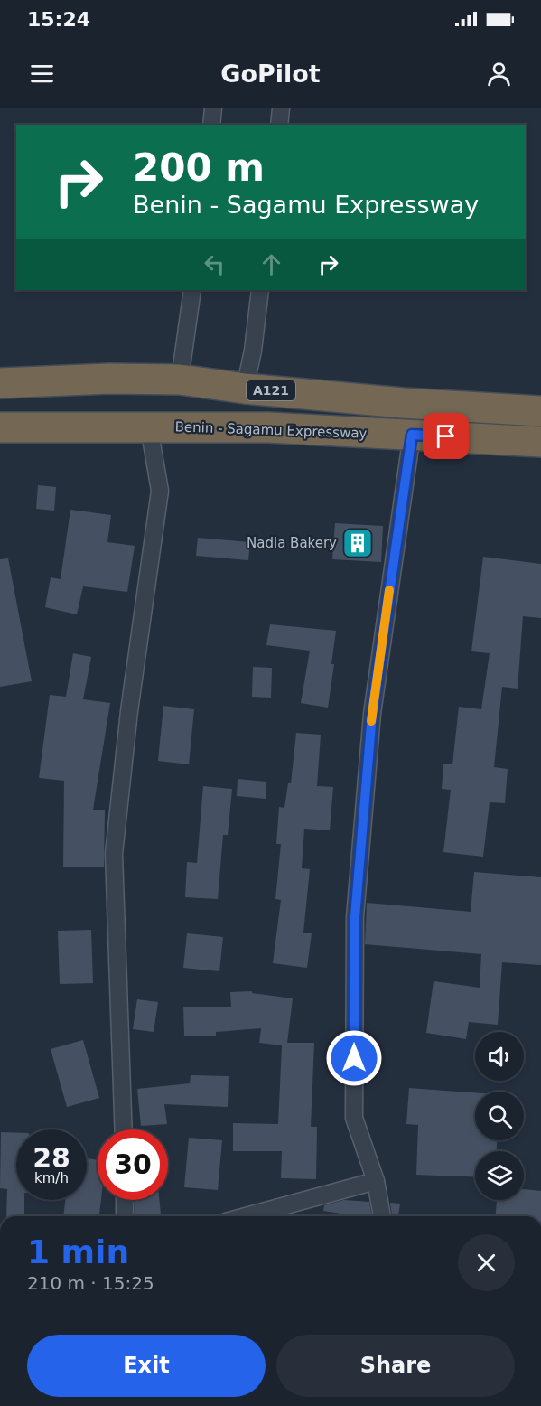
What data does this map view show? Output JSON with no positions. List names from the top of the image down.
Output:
{
  "streets": {
    "highway": ["A121", "Benin - Sagamu Expressway"]
  },
  "places": {
    "building": ["Nadia Bakery"]
  },
  "page": {
    "status": "15:24",
    "header": "GoPilot",
    "turn": ["200 m", "Benin - Sagamu Expressway"],
    "speed": "28 km/h",
    "limit": "30",
    "heading": ["1 min", "210 m · 15:25"],
    "buttons": ["Exit", "Share"]
  }
}
